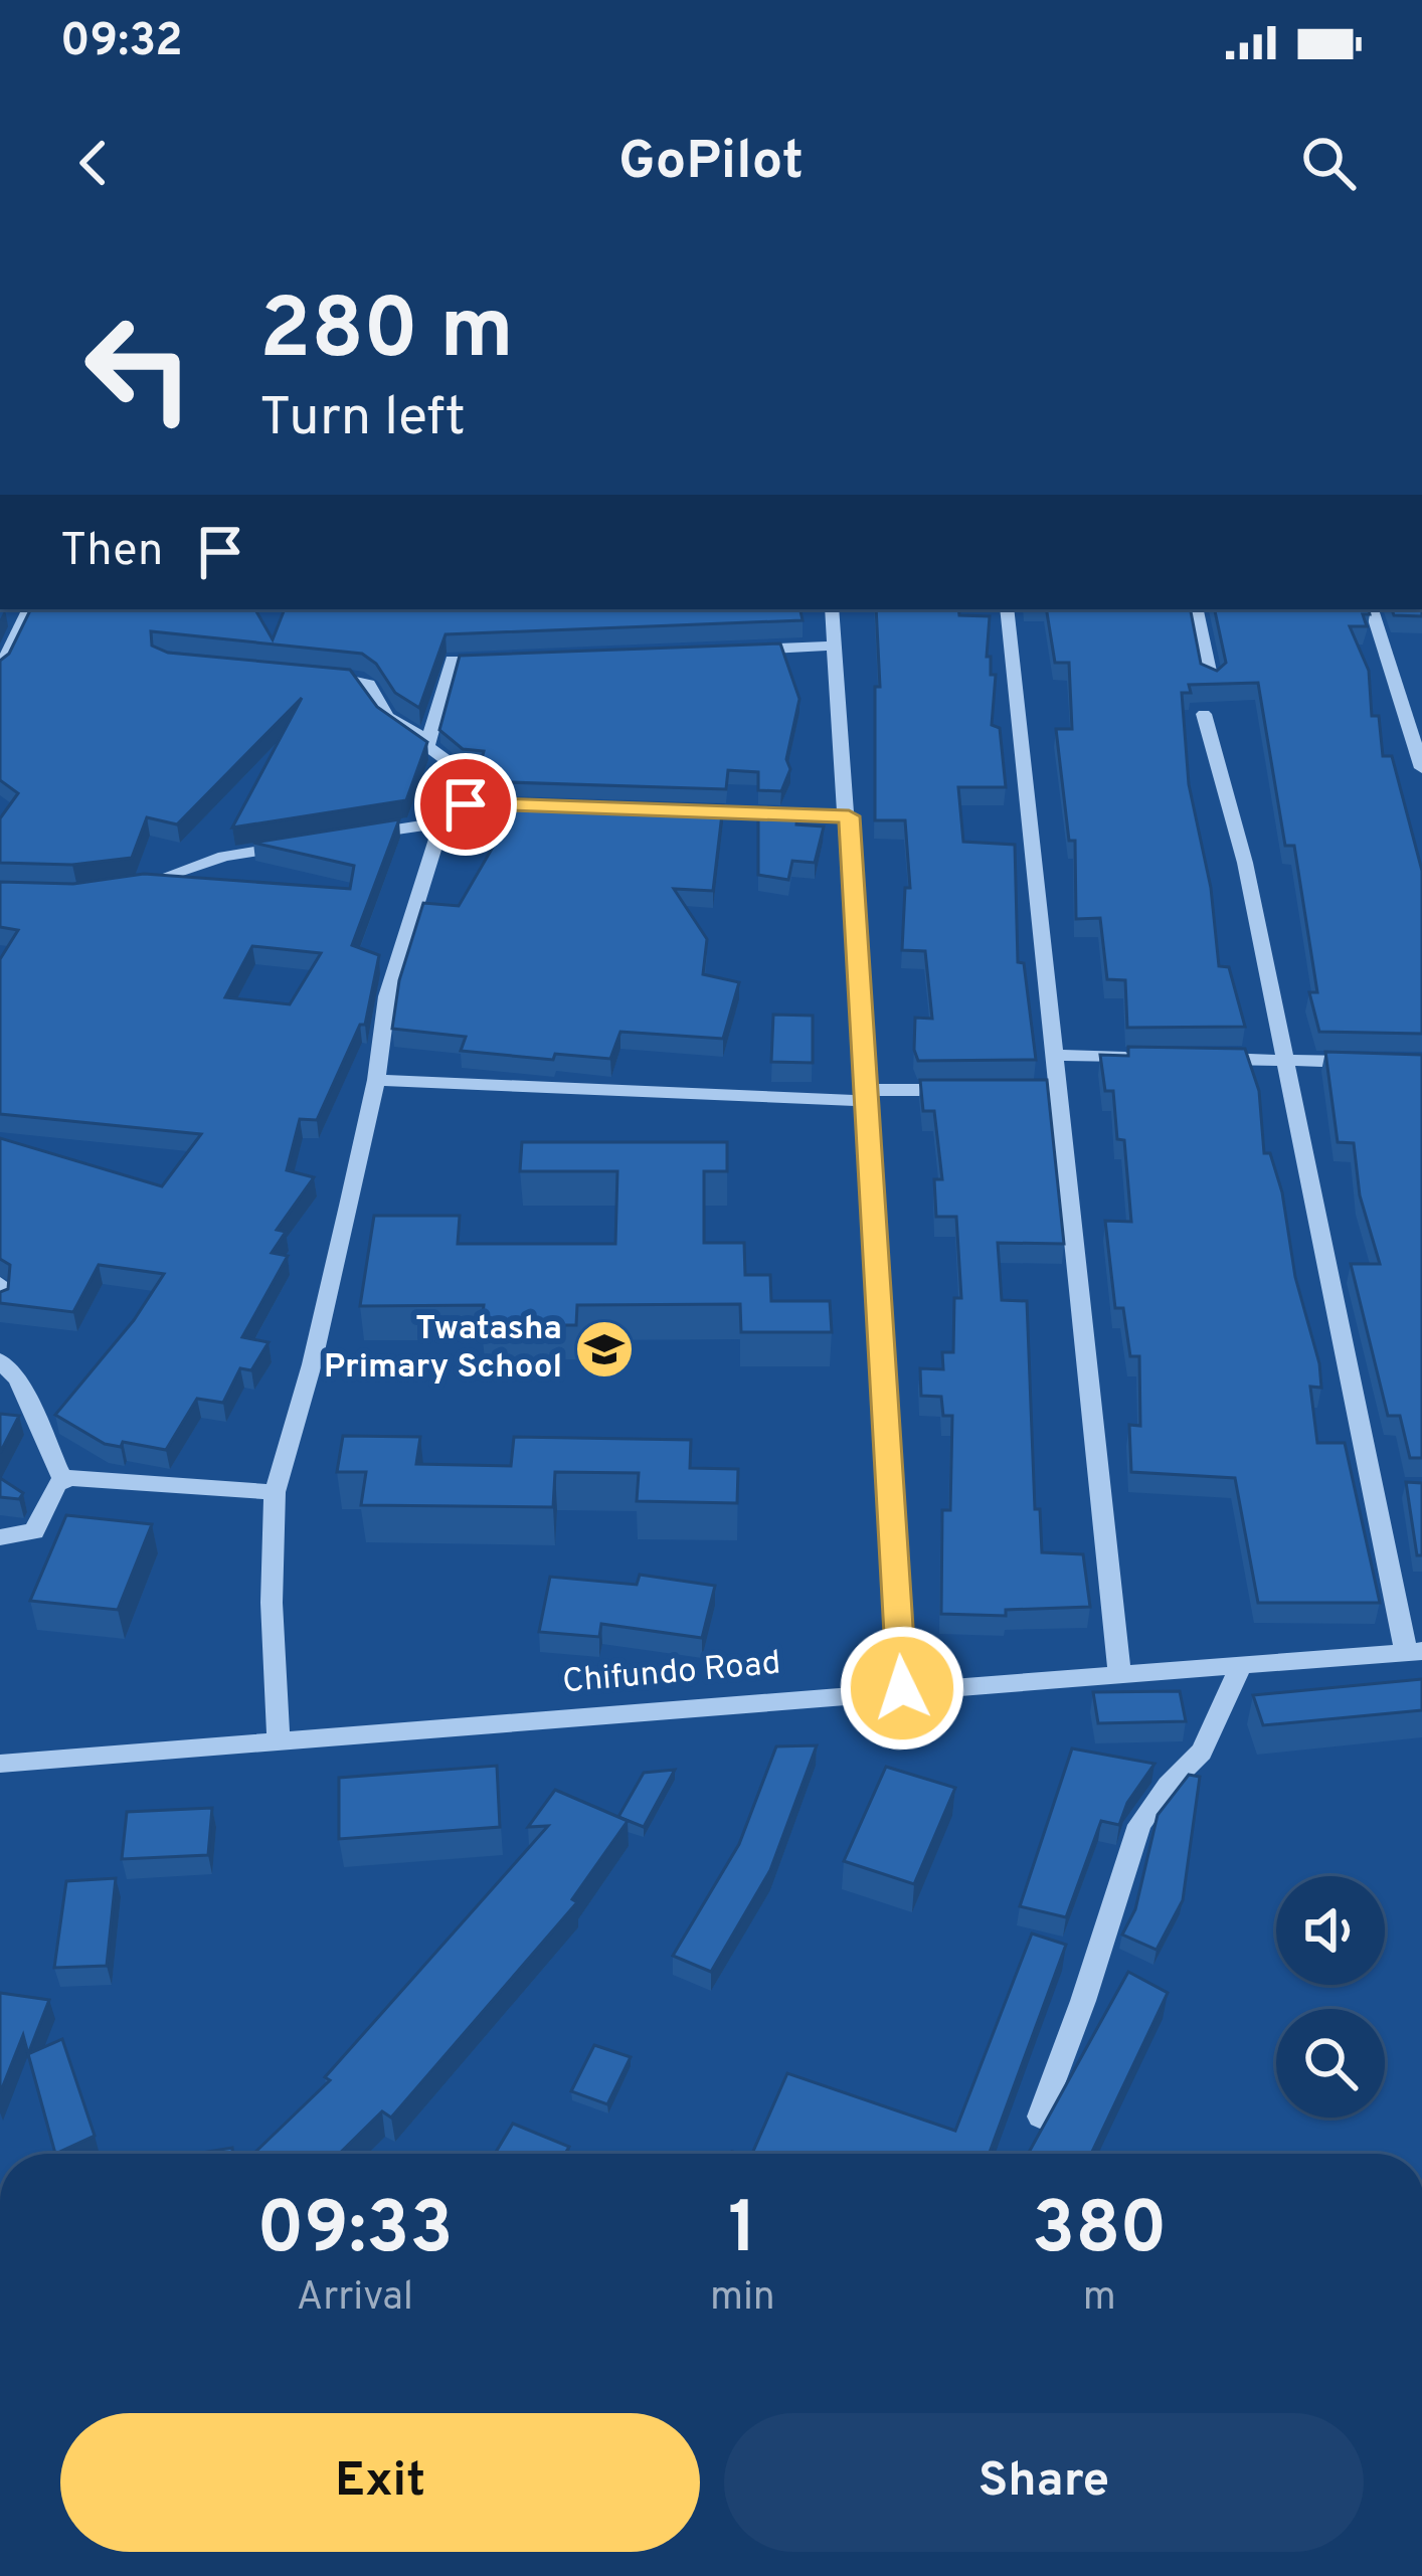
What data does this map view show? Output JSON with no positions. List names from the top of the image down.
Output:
{
  "streets": {
    "street": ["Chifundo Road"]
  },
  "places": {
    "school or university": ["Twatasha Primary School"]
  },
  "page": {
    "status": "09:32",
    "header": "GoPilot",
    "turn": ["280 m", "Turn left"],
    "then": "Then",
    "eta": [
      "09:33",
      "Arrival",
      "1",
      "min",
      "380",
      "m"
    ],
    "buttons": ["Exit", "Share"]
  }
}
